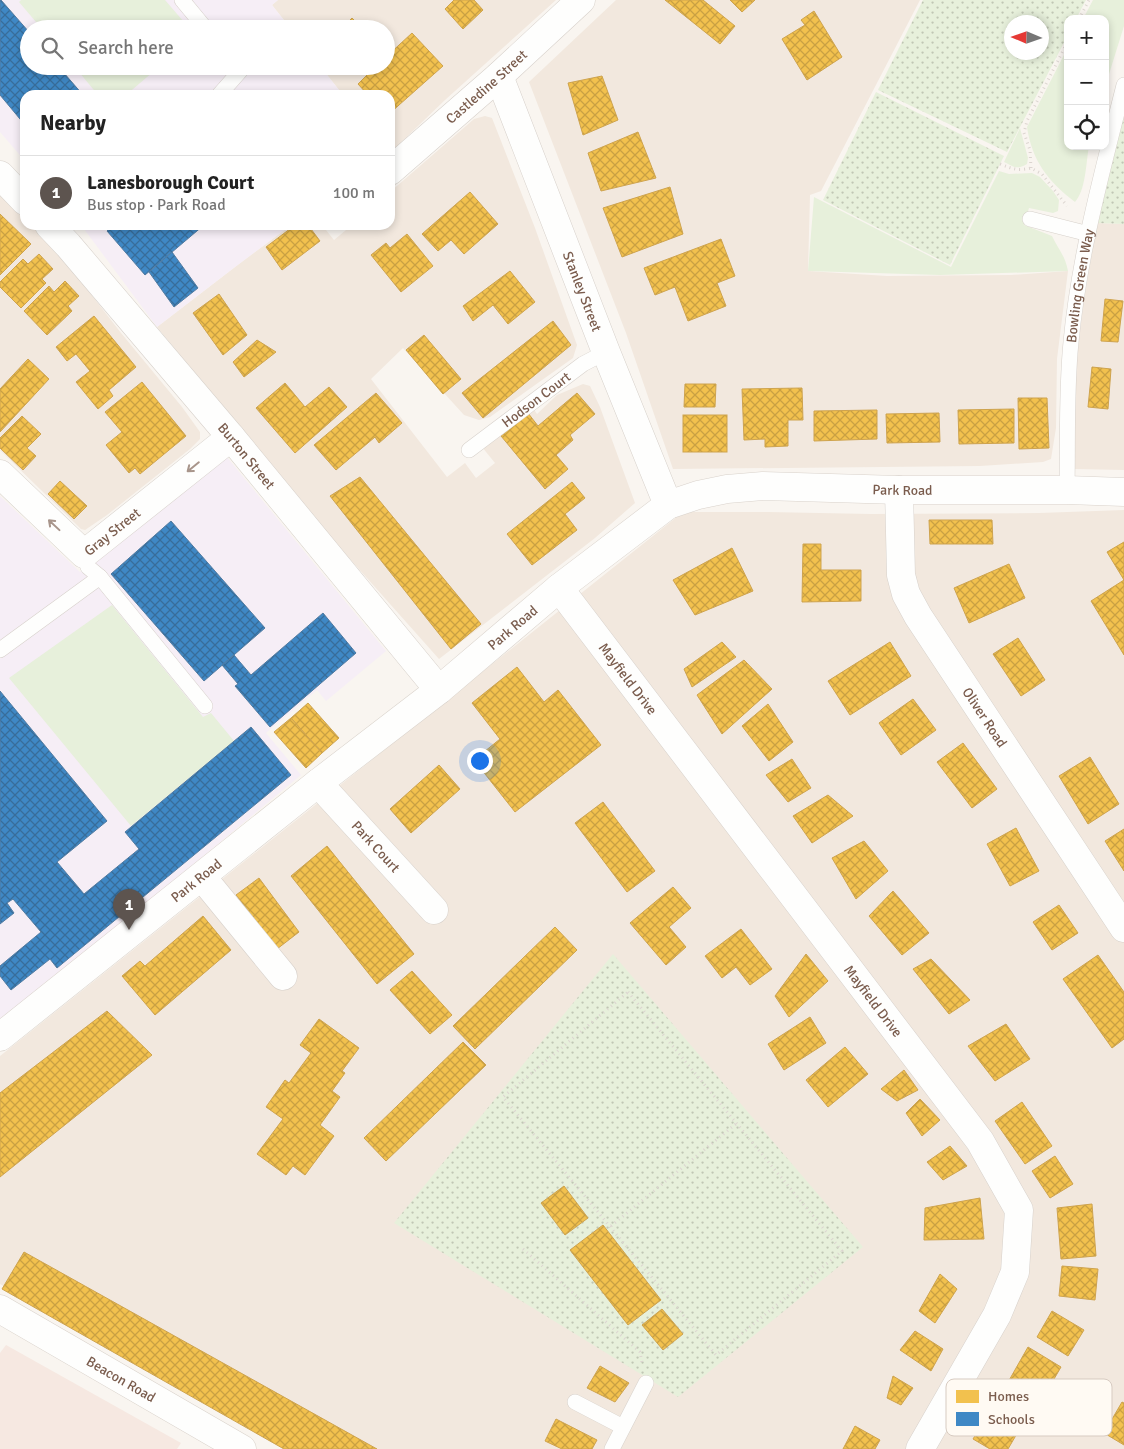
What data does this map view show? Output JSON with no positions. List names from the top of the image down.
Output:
{
  "streets": {
    "street": [
      "Castledine Street",
      "Stanley Street",
      "Burton Street",
      "Park Road",
      "Gray Street",
      "Mayfield Drive",
      "Oliver Road",
      "Park Court",
      "Beacon Road"
    ],
    "lane": ["Bowling Green Way", "Hodson Court"]
  },
  "crossings": [
    ["Castledine Street", "Stanley Street"],
    ["Bowling Green Way", "Park Road"],
    ["Stanley Street", "Hodson Court"],
    ["Stanley Street", "Park Road"],
    ["Burton Street", "Park Road"],
    ["Burton Street", "Gray Street"],
    ["Park Road", "Mayfield Drive"],
    ["Park Road", "Oliver Road"],
    ["Park Road", "Park Court"]
  ],
  "legend": ["Homes", "Schools"],
  "north": "left",
  "page": {
    "map_buttons": ["+", "−"],
    "search": "Search here",
    "heading": "Nearby",
    "list": [
      {
        "mark": "1",
        "name": "Lanesborough Court",
        "note": "Bus stop · Park Road",
        "value": "100 m"
      }
    ],
    "pins": "1"
  }
}
